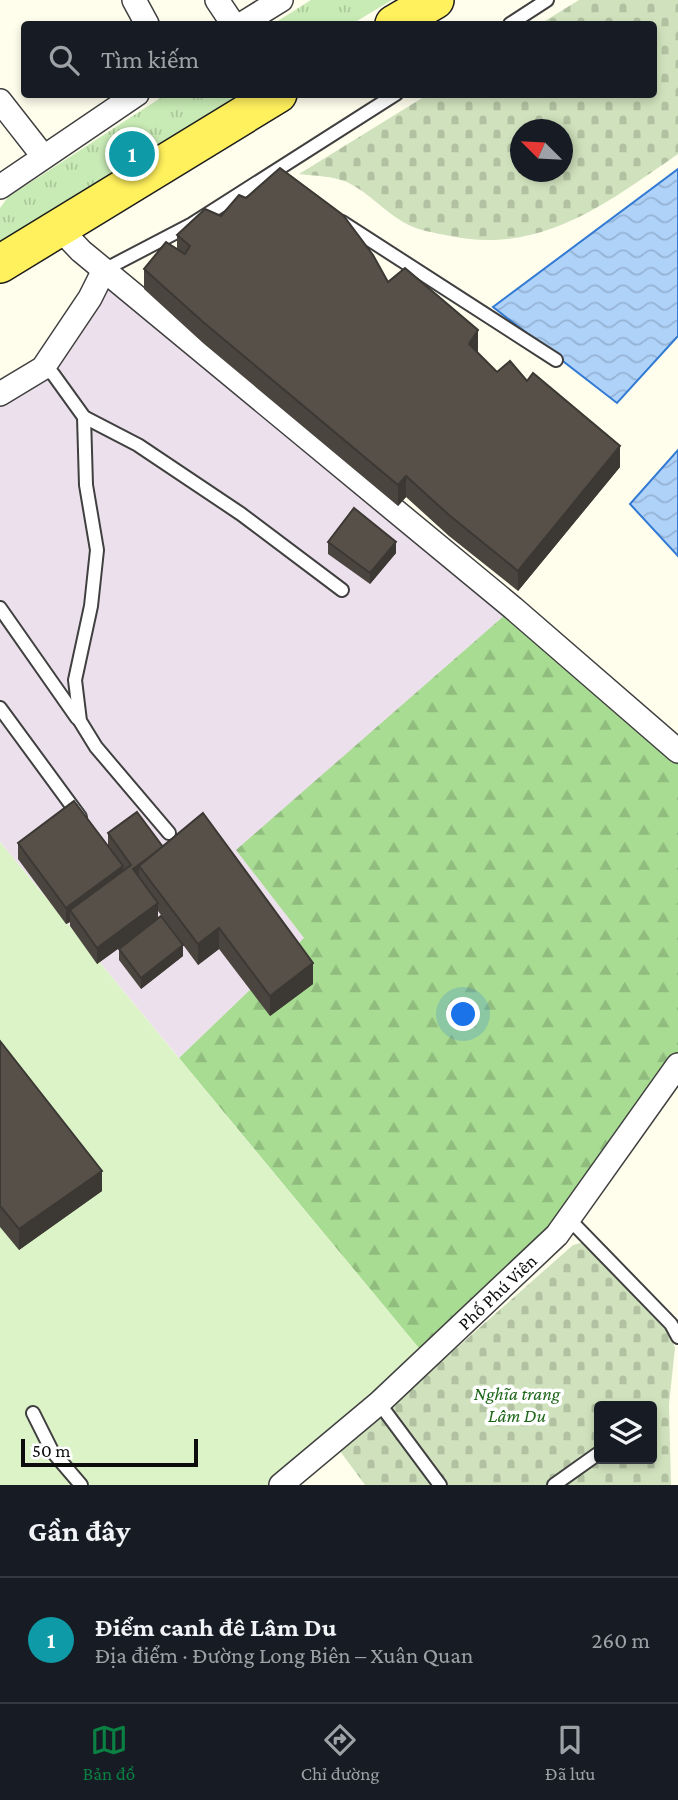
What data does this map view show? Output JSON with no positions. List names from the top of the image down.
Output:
{
  "streets": {
    "street": ["Phố Phú Viên"]
  },
  "parks": ["Nghĩa trang Lâm Du"],
  "scale_bar": "50 m",
  "north": "top left",
  "page": {
    "search": "Tìm kiếm",
    "pins": "1",
    "scale": "50 m",
    "heading": "Gần đây",
    "list": [
      {
        "mark": "1",
        "name": "Điểm canh đê Lâm Du",
        "note": "Địa điểm · Đường Long Biên – Xuân Quan",
        "value": "260 m"
      }
    ],
    "nav": ["Bản đồ", "Chỉ đường", "Đã lưu"]
  }
}
